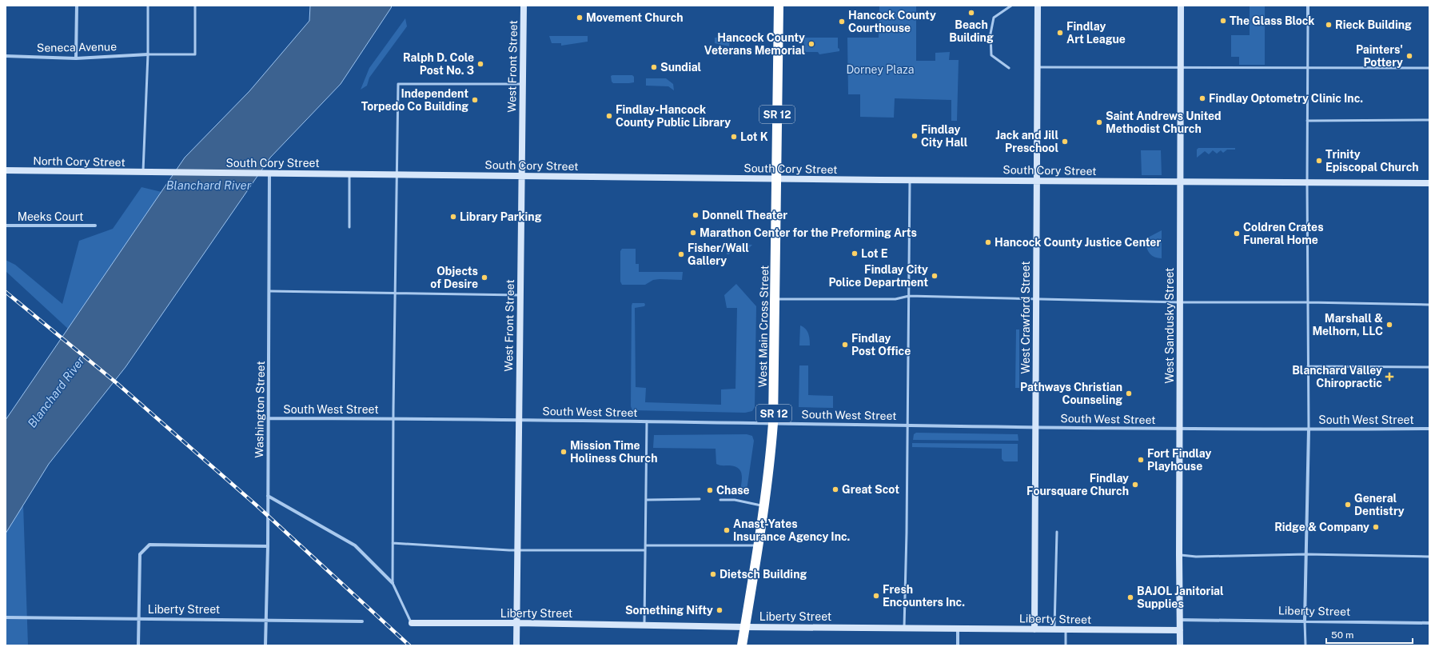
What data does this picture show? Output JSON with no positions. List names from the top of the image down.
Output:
{
  "streets": {
    "highway": ["SR 12", "West Main Cross Street"],
    "street": [
      "Seneca Avenue",
      "West Front Street",
      "North Cory Street",
      "South Cory Street",
      "Meeks Court",
      "West Crawford Street",
      "West Sandusky Street",
      "Washington Street",
      "South West Street",
      "Liberty Street"
    ]
  },
  "crossings": [
    ["West Front Street", "South Cory Street"],
    ["West Front Street", "South West Street"],
    ["West Front Street", "Liberty Street"],
    ["North Cory Street", "South Cory Street"],
    ["South Cory Street", "West Crawford Street"],
    ["South Cory Street", "West Sandusky Street"],
    ["South Cory Street", "West Main Cross Street"],
    ["South Cory Street", "Washington Street"],
    ["West Crawford Street", "South West Street"],
    ["West Crawford Street", "Liberty Street"],
    ["West Sandusky Street", "South West Street"],
    ["West Sandusky Street", "Liberty Street"],
    ["West Main Cross Street", "South West Street"],
    ["West Main Cross Street", "Liberty Street"],
    ["Washington Street", "South West Street"],
    ["Washington Street", "Liberty Street"]
  ],
  "water": ["Blanchard River"],
  "parks": ["Dorney Plaza"],
  "places": {
    "other": [
      "Beach Building",
      "Movement Church",
      "The Glass Block",
      "Hancock County Courthouse",
      "Rieck Building",
      "Findlay Art League",
      "Hancock County Veterans Memorial",
      "Painters' Pottery",
      "Ralph D. Cole Post No. 3",
      "Sundial",
      "Findlay Optometry Clinic Inc.",
      "Independent Torpedo Co Building",
      "Findlay-Hancock County Public Library",
      "Saint Andrews United Methodist Church",
      "Findlay City Hall",
      "Lot K",
      "Jack and Jill Preschool",
      "Trinity Episcopal Church",
      "Donnell Theater",
      "Library Parking",
      "Marathon Center for the Preforming Arts",
      "Coldren Crates Funeral Home",
      "Hancock County Justice Center",
      "Lot E",
      "Fisher/Wall Gallery",
      "Findlay City Police Department",
      "Objects of Desire",
      "Marshall & Melhorn, LLC",
      "Findlay Post Office",
      "Pathways Christian Counseling",
      "Mission Time Holiness Church",
      "Fort Findlay Playhouse",
      "Findlay Foursquare Church",
      "Great Scot",
      "Chase",
      "General Dentistry",
      "Ridge & Company",
      "Anast-Yates Insurance Agency Inc.",
      "Dietsch Building",
      "Fresh Encounters Inc.",
      "BAJOL Janitorial Supplies",
      "Something Nifty"
    ],
    "health": ["Blanchard Valley Chiropractic"]
  },
  "scale_bar": "50 m"
}
